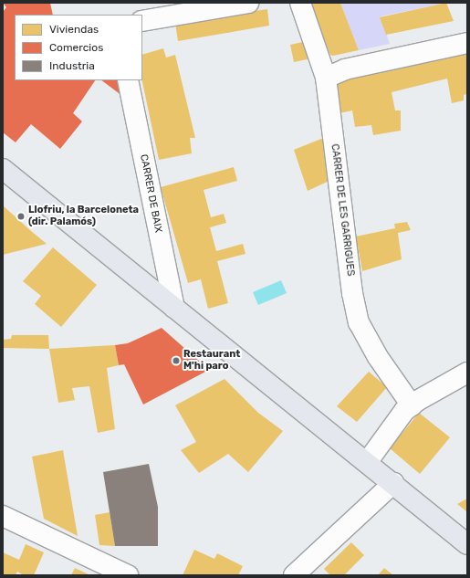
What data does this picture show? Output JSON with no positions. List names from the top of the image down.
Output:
{
  "streets": {
    "street": ["CARRER DE BAIX", "CARRER DE LES GARRIGUES"]
  },
  "places": ["Llofriu, la Barceloneta (dir. Palamós)", "Restaurant M'hi paro"],
  "legend": ["Viviendas", "Comercios", "Industria"]
}
